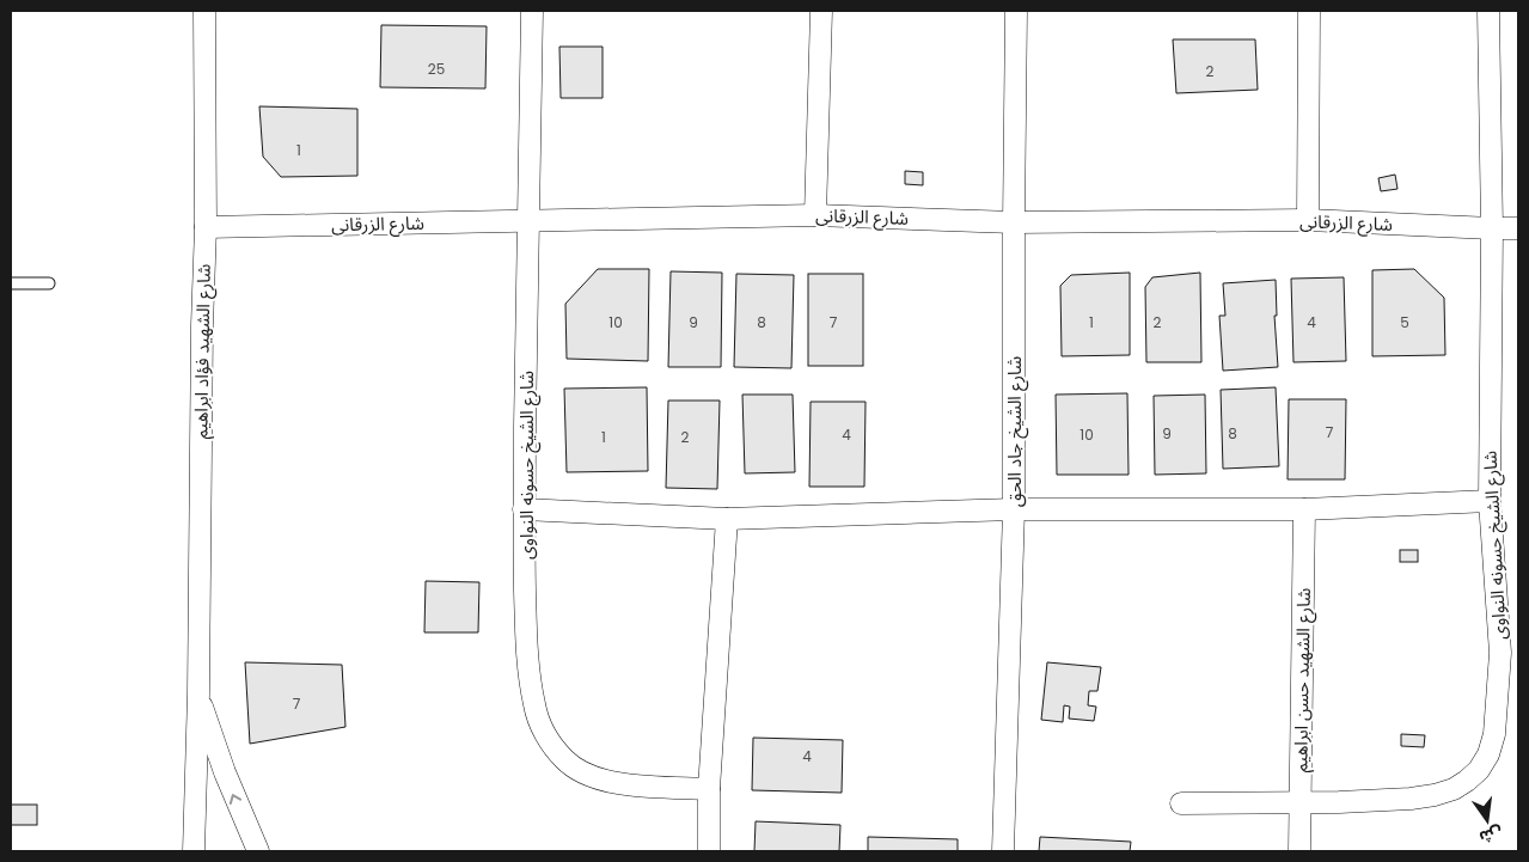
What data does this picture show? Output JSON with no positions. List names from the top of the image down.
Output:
{
  "streets": {
    "street": [
      "شارع الزرقانى",
      "شارع الشهيد فؤاد ابراهيم",
      "شارع الشيخ جاد الحق",
      "شارع الشيخ حسونه النواوى",
      "شارع الشهيد حسن ابراهيم"
    ]
  },
  "crossings": [
    ["شارع الزرقانى", "شارع الشهيد فؤاد ابراهيم"],
    ["شارع الزرقانى", "شارع الشيخ جاد الحق"],
    ["شارع الزرقانى", "شارع الشيخ حسونه النواوى"],
    ["شارع الشيخ حسونه النواوى", "شارع الشهيد حسن ابراهيم"]
  ],
  "house_numbers": [
    "25",
    "2",
    "1",
    "10",
    "9",
    "8",
    "7",
    "1",
    "2",
    "4",
    "5",
    "7",
    "9",
    "8",
    "4",
    "10",
    "1",
    "2",
    "7",
    "4"
  ],
  "north": "bottom"
}
